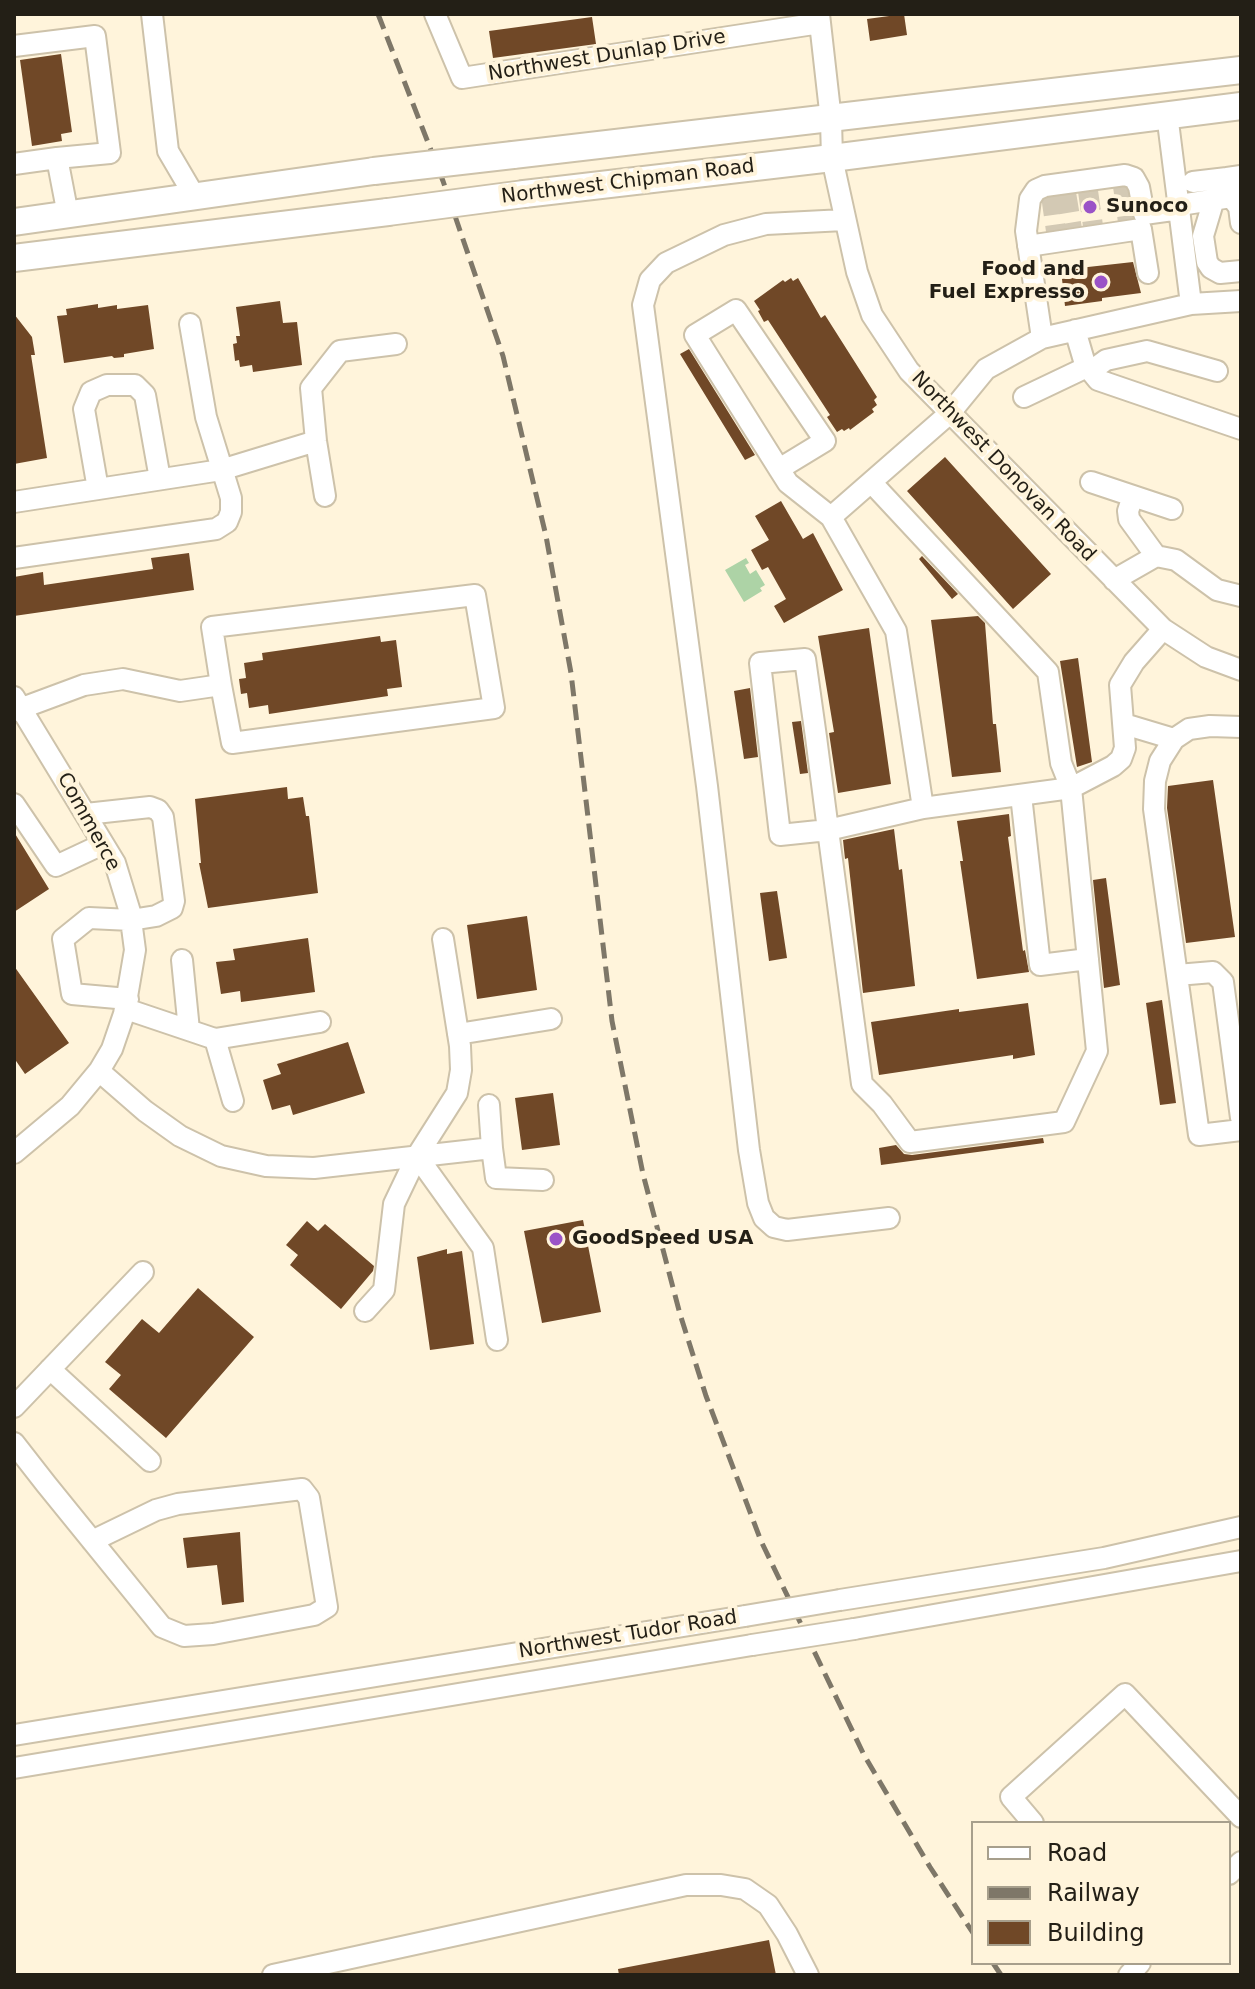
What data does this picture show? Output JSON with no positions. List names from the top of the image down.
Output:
{
  "streets": {
    "main road": ["Northwest Chipman Road"],
    "street": [
      "Northwest Dunlap Drive",
      "Northwest Donovan Road",
      "Commerce",
      "Northwest Tudor Road"
    ]
  },
  "crossings": [
    ["Northwest Dunlap Drive", "Northwest Donovan Road"],
    ["Northwest Chipman Road", "Northwest Donovan Road"]
  ],
  "places": ["Sunoco", "Food and Fuel Expresso", "GoodSpeed USA"],
  "legend": ["Road", "Railway", "Building"]
}
